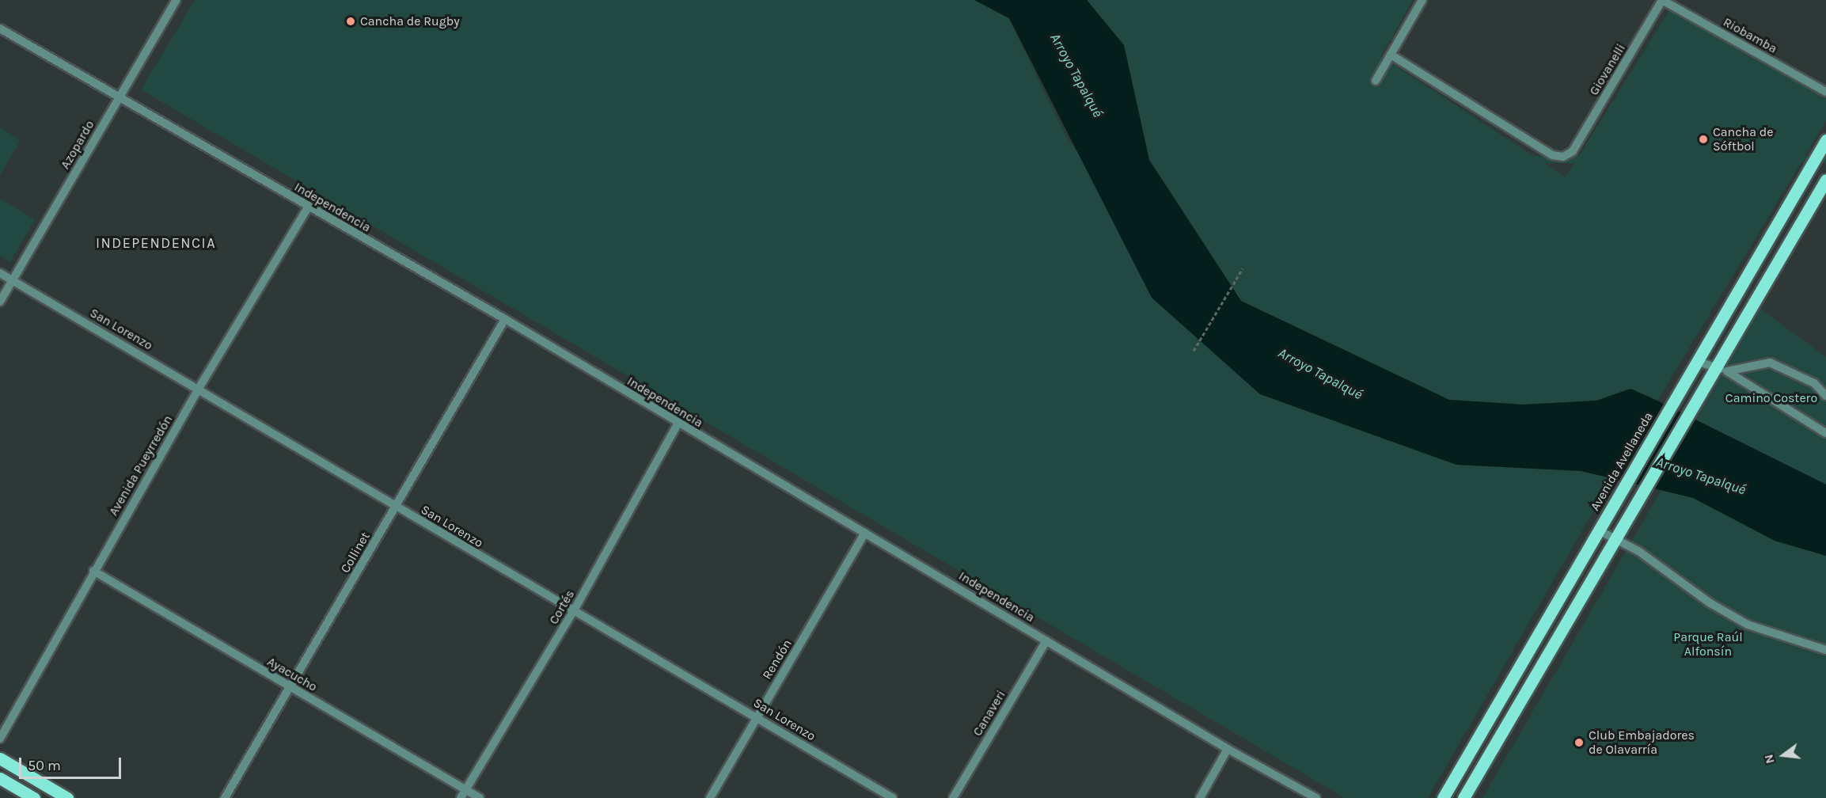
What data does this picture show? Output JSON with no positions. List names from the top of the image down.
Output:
{
  "streets": {
    "main road": ["Avenida Avellaneda"],
    "street": [
      "Riobamba",
      "Giovanelli",
      "Azopardo",
      "Independencia",
      "San Lorenzo",
      "Avenida Pueyrredón",
      "Collinet",
      "Cortés",
      "Rendón",
      "Ayacucho",
      "Canaveri"
    ]
  },
  "crossings": [
    ["Riobamba", "Giovanelli"],
    ["Azopardo", "Independencia"],
    ["Azopardo", "San Lorenzo"],
    ["Independencia", "Avenida Pueyrredón"],
    ["Independencia", "Collinet"],
    ["Independencia", "Cortés"],
    ["Independencia", "Rendón"],
    ["Independencia", "Canaveri"],
    ["San Lorenzo", "Avenida Pueyrredón"],
    ["San Lorenzo", "Collinet"],
    ["San Lorenzo", "Cortés"],
    ["San Lorenzo", "Rendón"],
    ["Avenida Pueyrredón", "Ayacucho"],
    ["Collinet", "Ayacucho"],
    ["Cortés", "Ayacucho"]
  ],
  "districts": ["INDEPENDENCIA"],
  "water": ["Arroyo Tapalqué"],
  "parks": ["Camino Costero", "Parque Raúl Alfonsín"],
  "places": ["Cancha de Rugby", "Cancha de Sóftbol", "Club Embajadores de Olavarría"],
  "scale_bar": "50 m",
  "north": "left"
}
